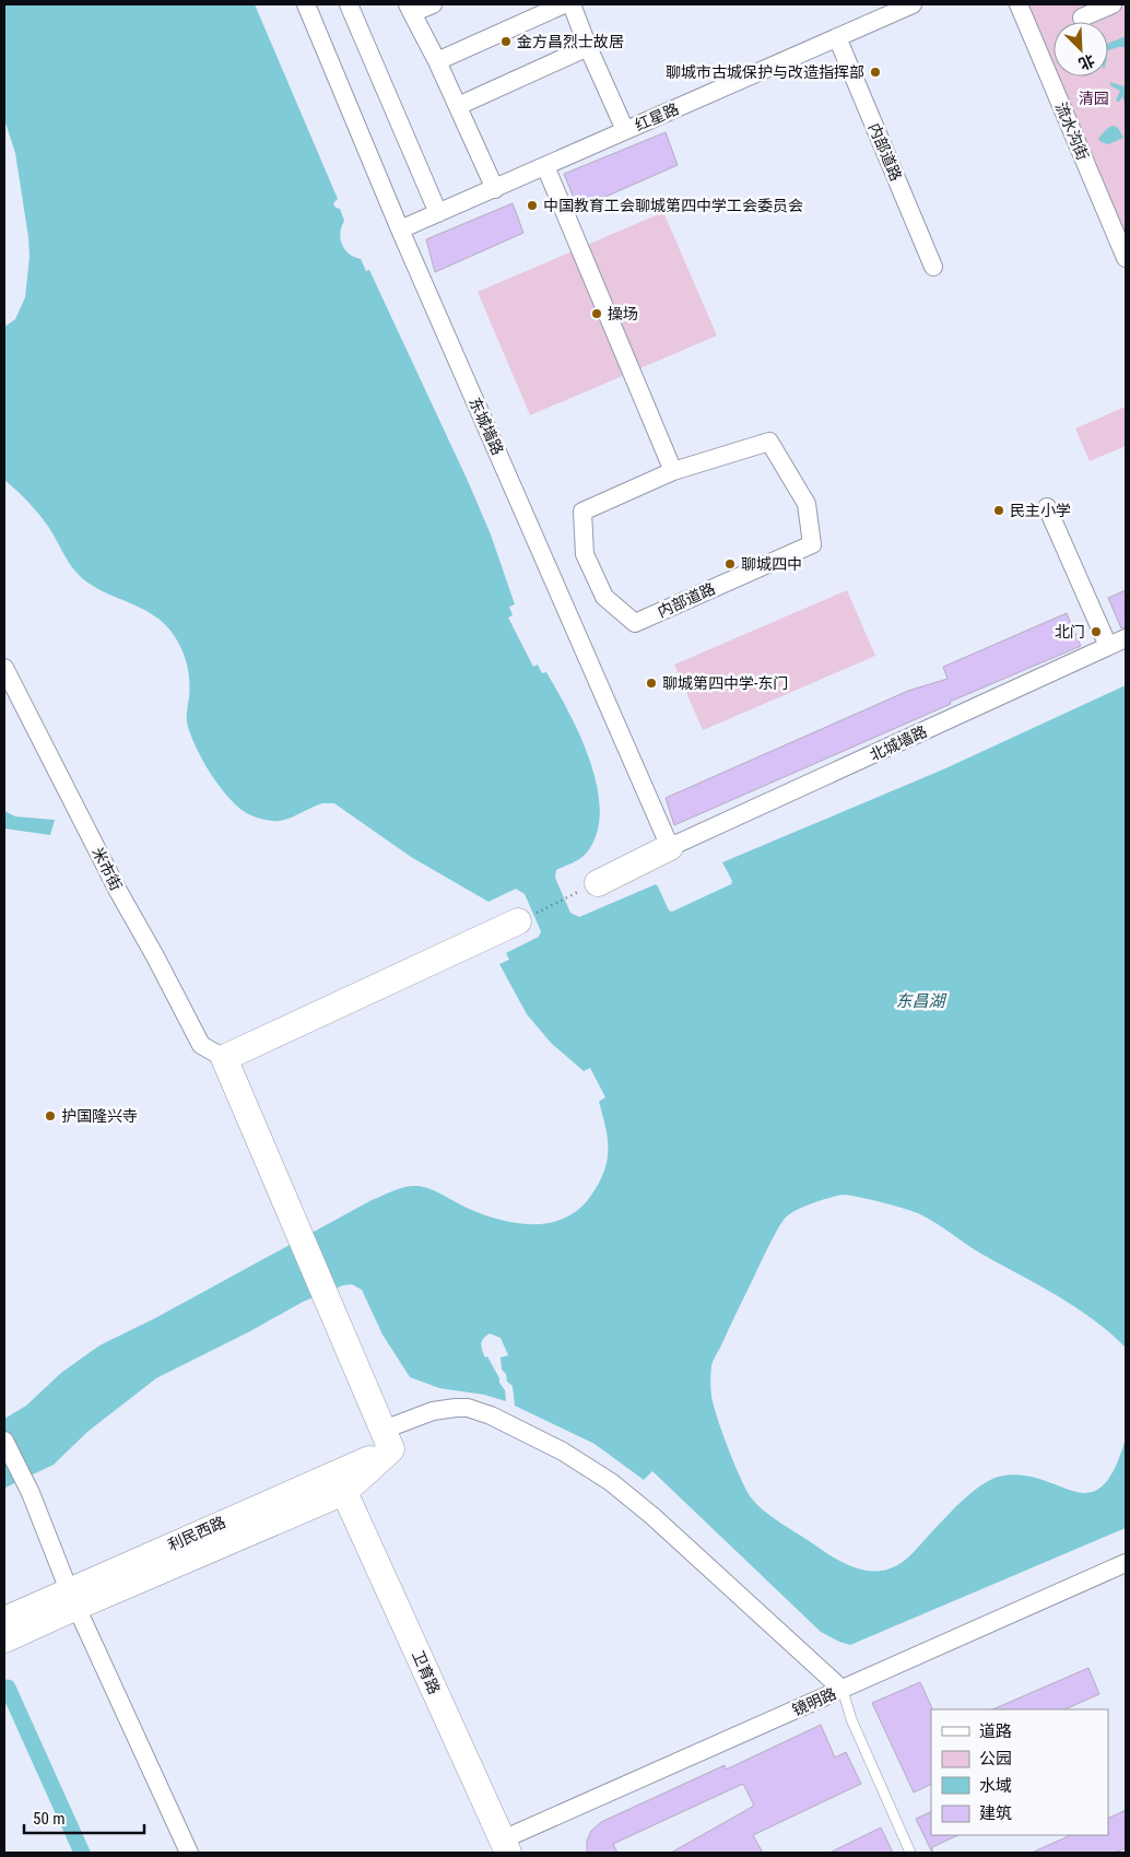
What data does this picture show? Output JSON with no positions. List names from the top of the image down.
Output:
{
  "streets": {
    "main road": ["利民西路", "卫育路"],
    "street": [
      "红星路",
      "流水沟街",
      "内部道路",
      "东城墙路",
      "北城墙路",
      "米市街",
      "镜明路"
    ]
  },
  "crossings": [
    ["红星路", "内部道路"],
    ["红星路", "东城墙路"],
    ["东城墙路", "北城墙路"],
    ["利民西路", "卫育路"],
    ["卫育路", "镜明路"]
  ],
  "water": ["东昌湖"],
  "parks": ["清园"],
  "places": [
    "金方昌烈士故居",
    "聊城市古城保护与改造指挥部",
    "中国教育工会聊城第四中学工会委员会",
    "操场",
    "民主小学",
    "聊城四中",
    "北门",
    "聊城第四中学-东门",
    "护国隆兴寺"
  ],
  "legend": [
    "道路",
    "公园",
    "水域",
    "建筑"
  ],
  "scale_bar": "50 m",
  "north": "bottom right"
}
